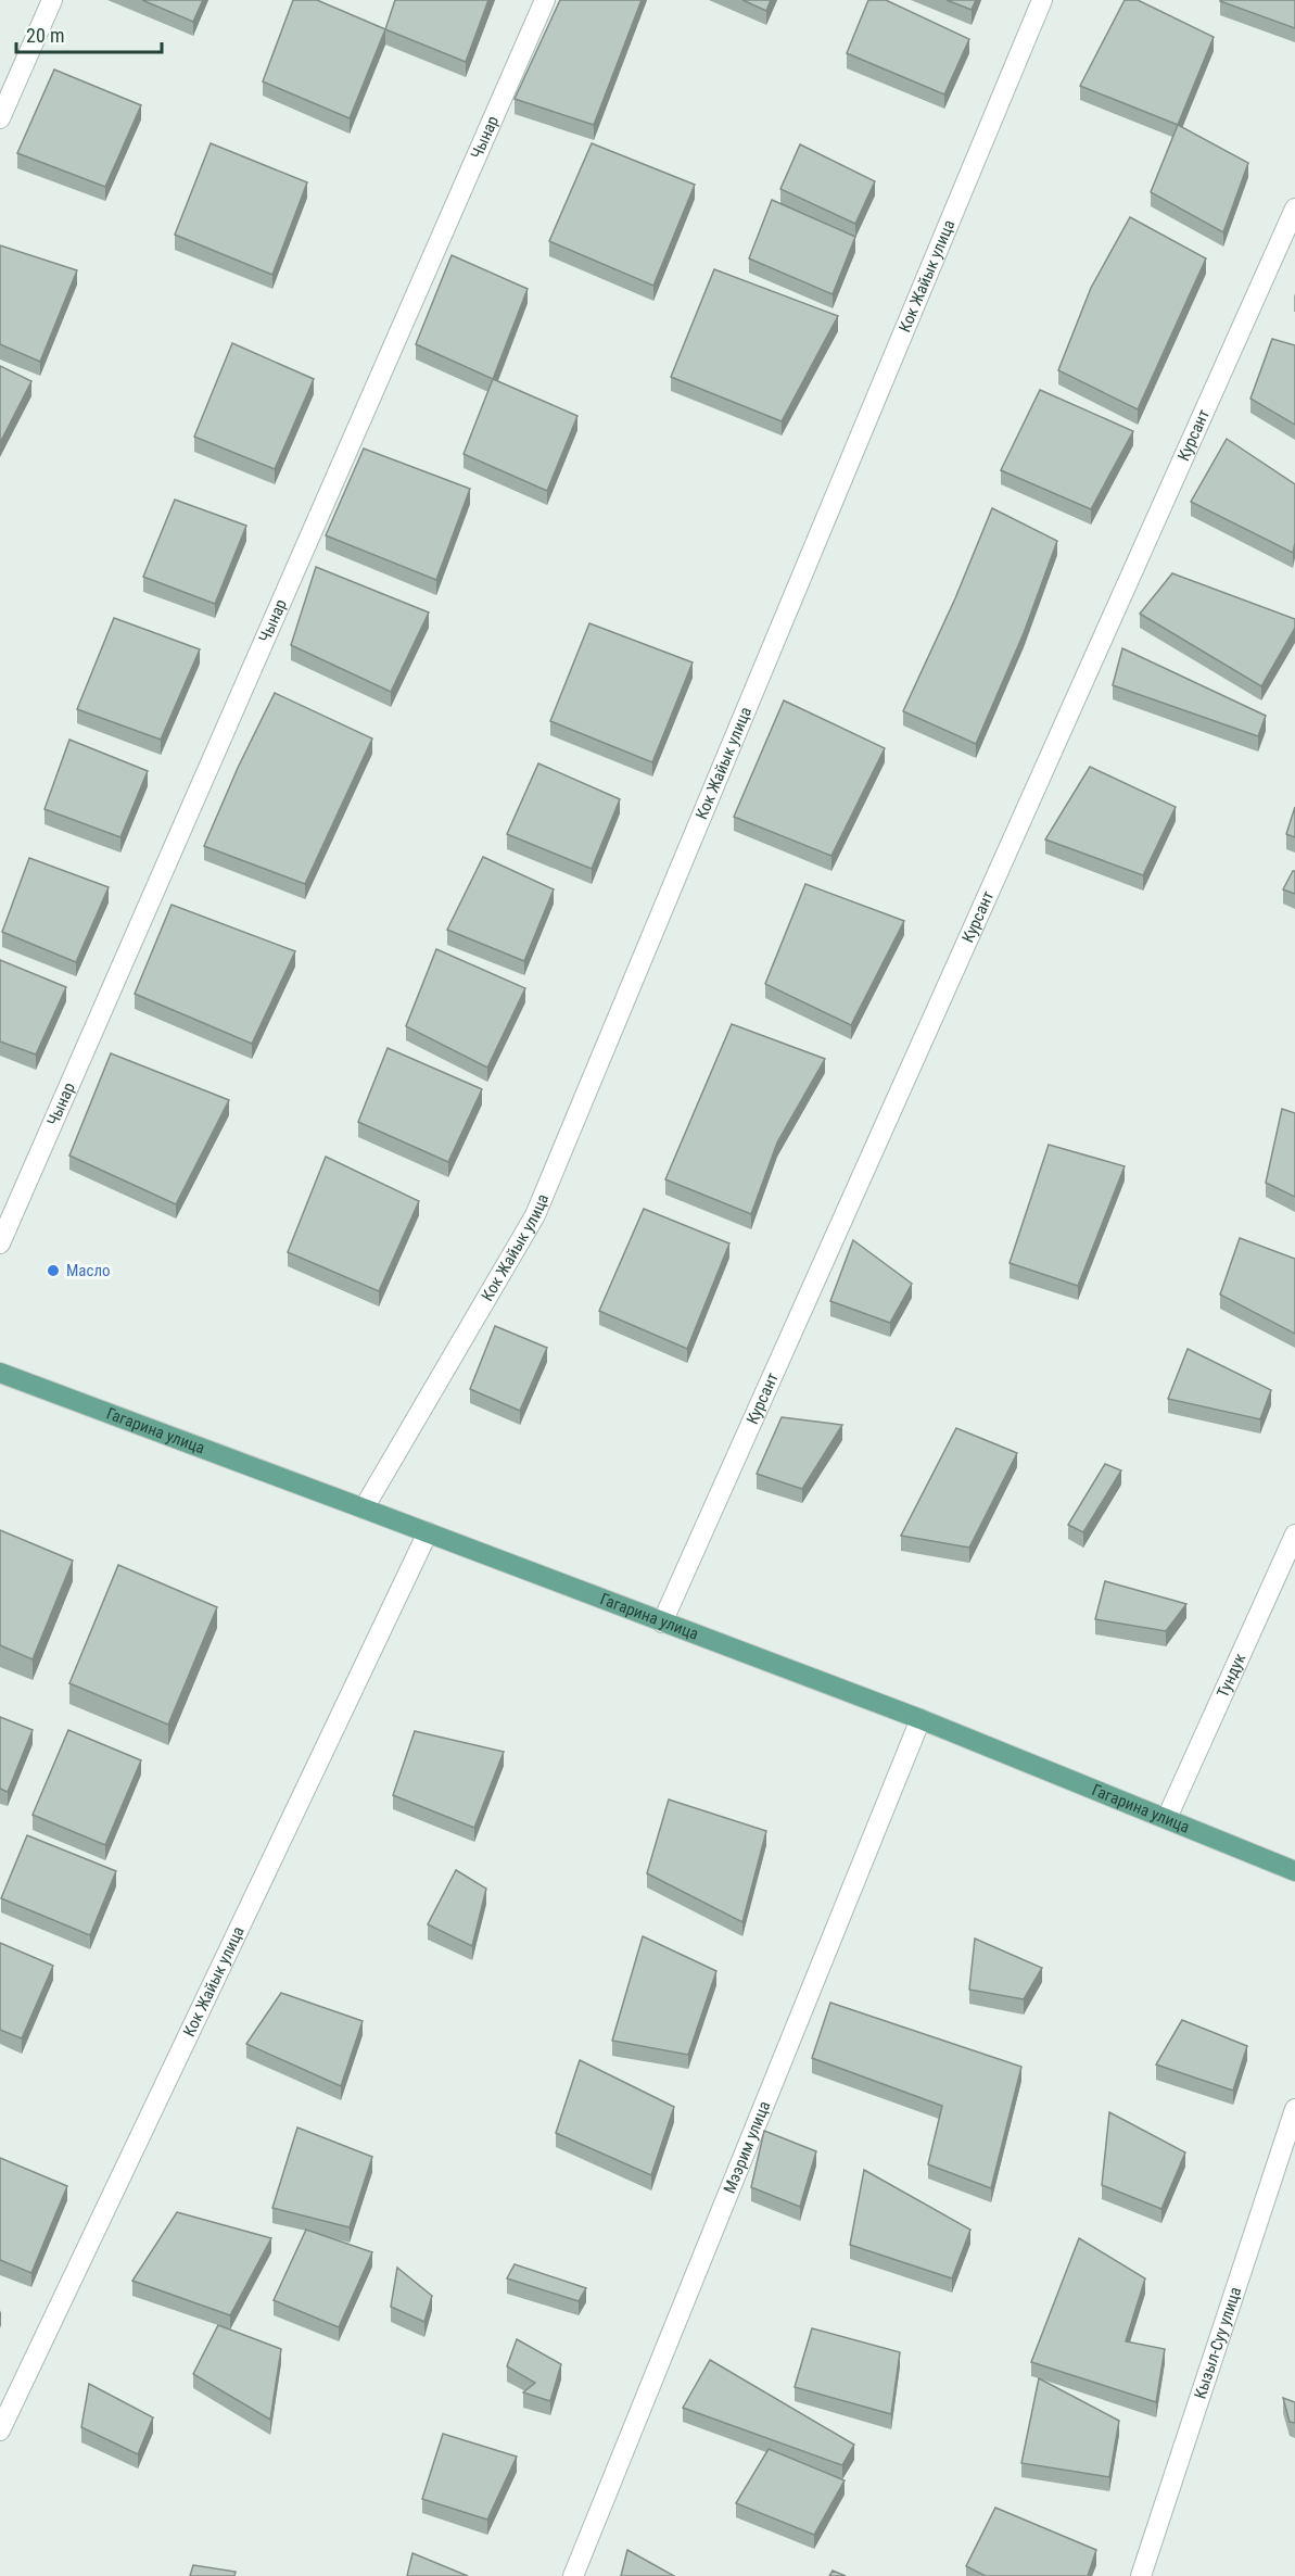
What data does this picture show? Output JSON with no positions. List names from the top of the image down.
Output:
{
  "streets": {
    "main road": ["Гагарина улица"],
    "street": [
      "Чынар",
      "Кок Жайык улица",
      "Курсант",
      "Тундук",
      "Мээрим улица",
      "Кызыл-Суу улица"
    ]
  },
  "crossings": [
    ["Кок Жайык улица", "Гагарина улица"],
    ["Курсант", "Гагарина улица"],
    ["Гагарина улица", "Тундук"],
    ["Гагарина улица", "Мээрим улица"]
  ],
  "places": ["Масло"],
  "scale_bar": "20 m"
}
